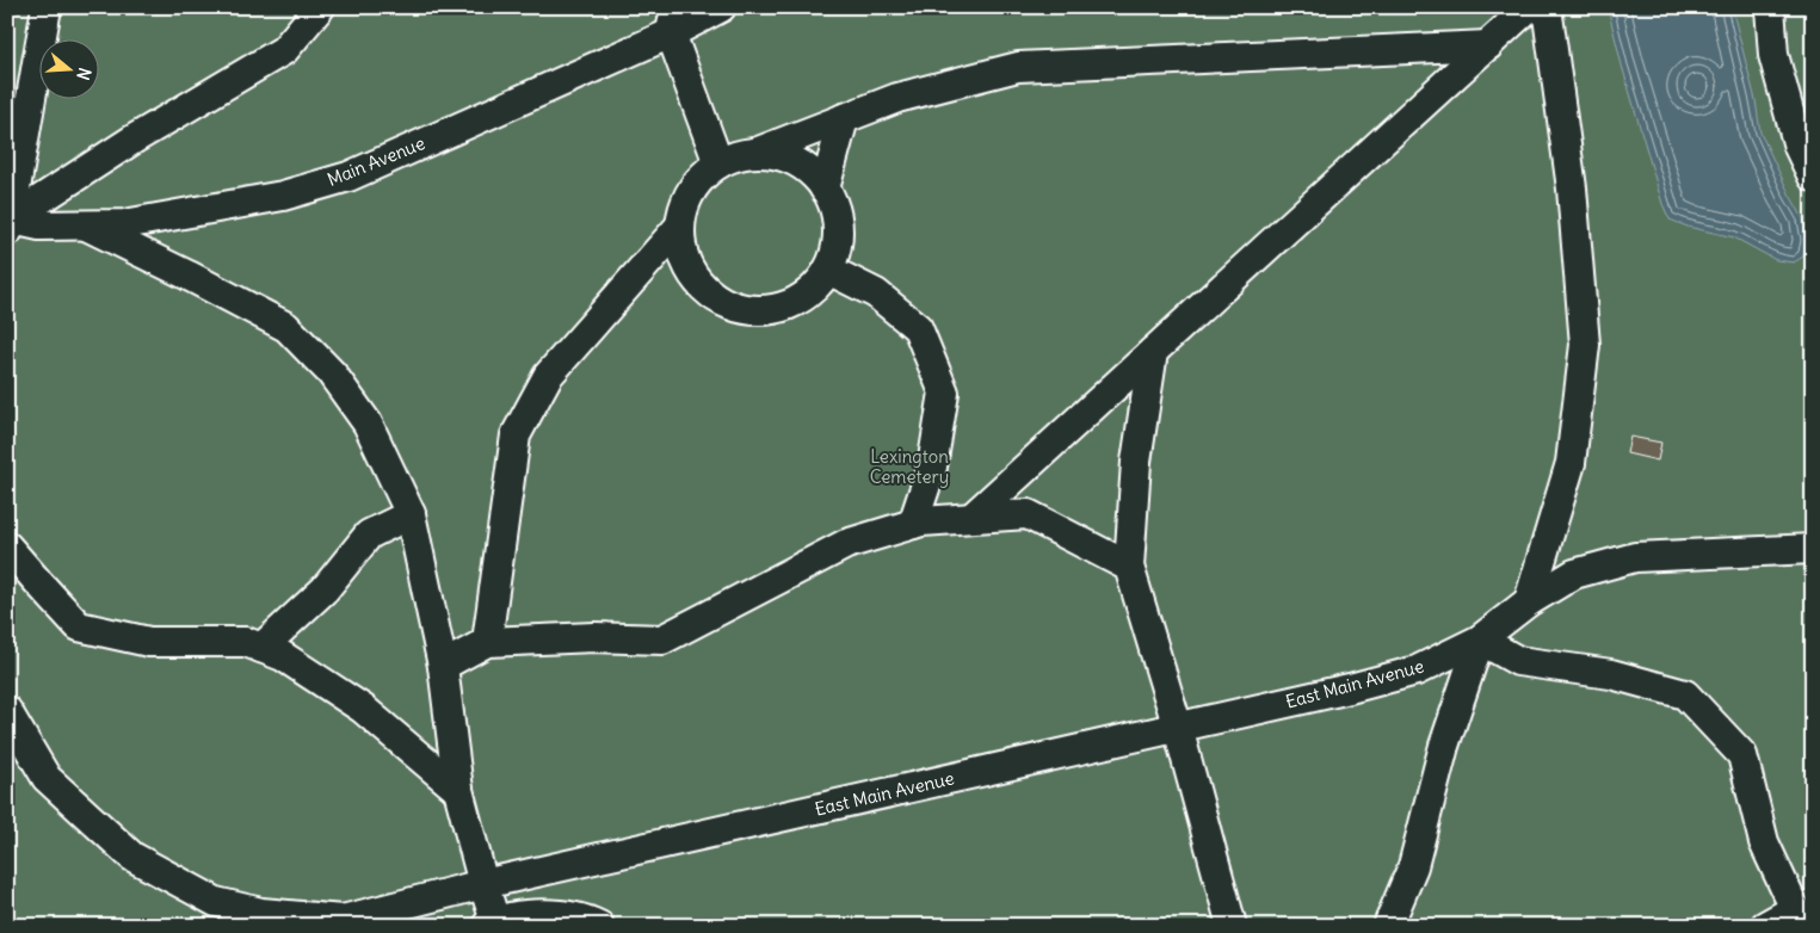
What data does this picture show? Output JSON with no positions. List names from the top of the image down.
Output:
{
  "streets": {
    "street": ["Main Avenue", "East Main Avenue"]
  },
  "parks": ["Lexington Cemetery"],
  "north": "right"
}
